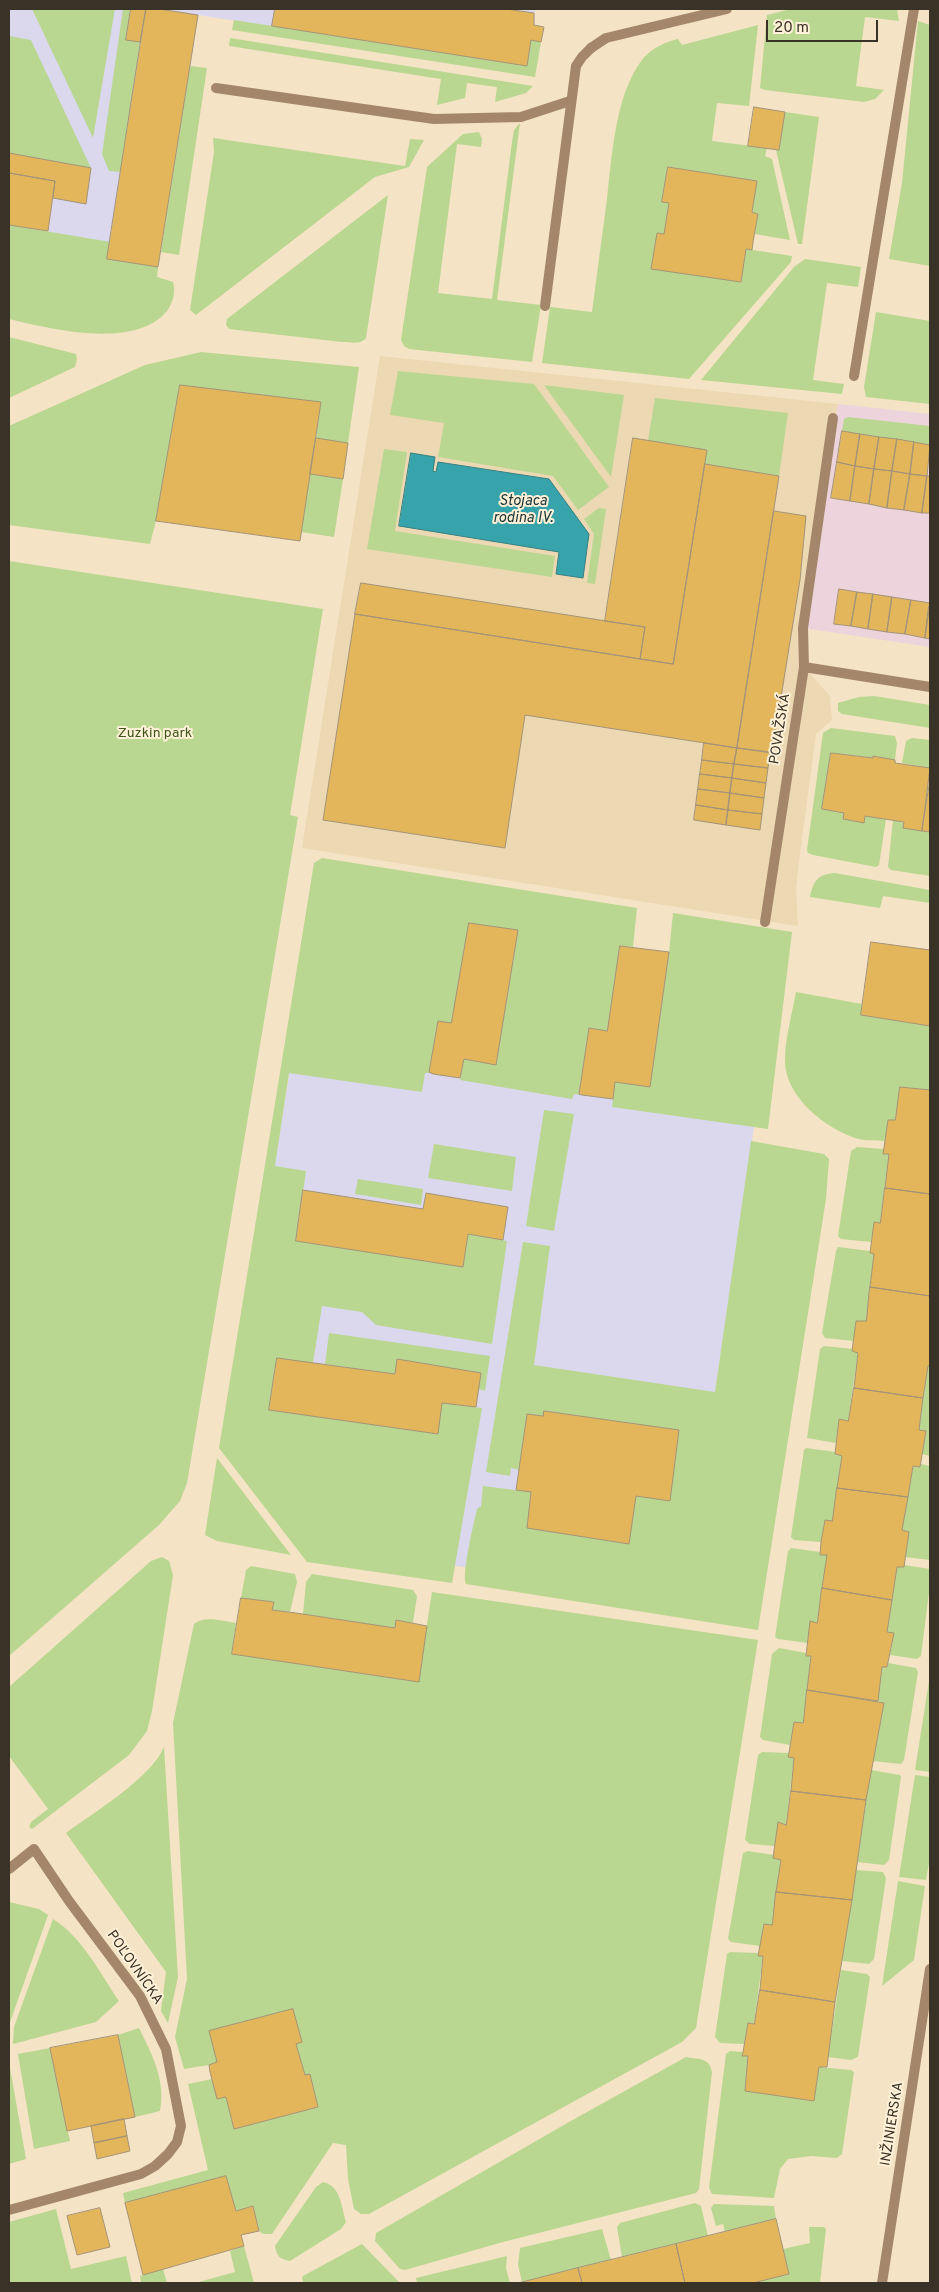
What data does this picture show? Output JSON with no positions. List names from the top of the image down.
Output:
{
  "streets": {
    "street": ["POVAŽSKÁ", "POĽOVNÍCKA", "INŽINIERSKA"]
  },
  "water": ["Stojaca rodina IV."],
  "parks": ["Zuzkin park"],
  "scale_bar": "20 m"
}
